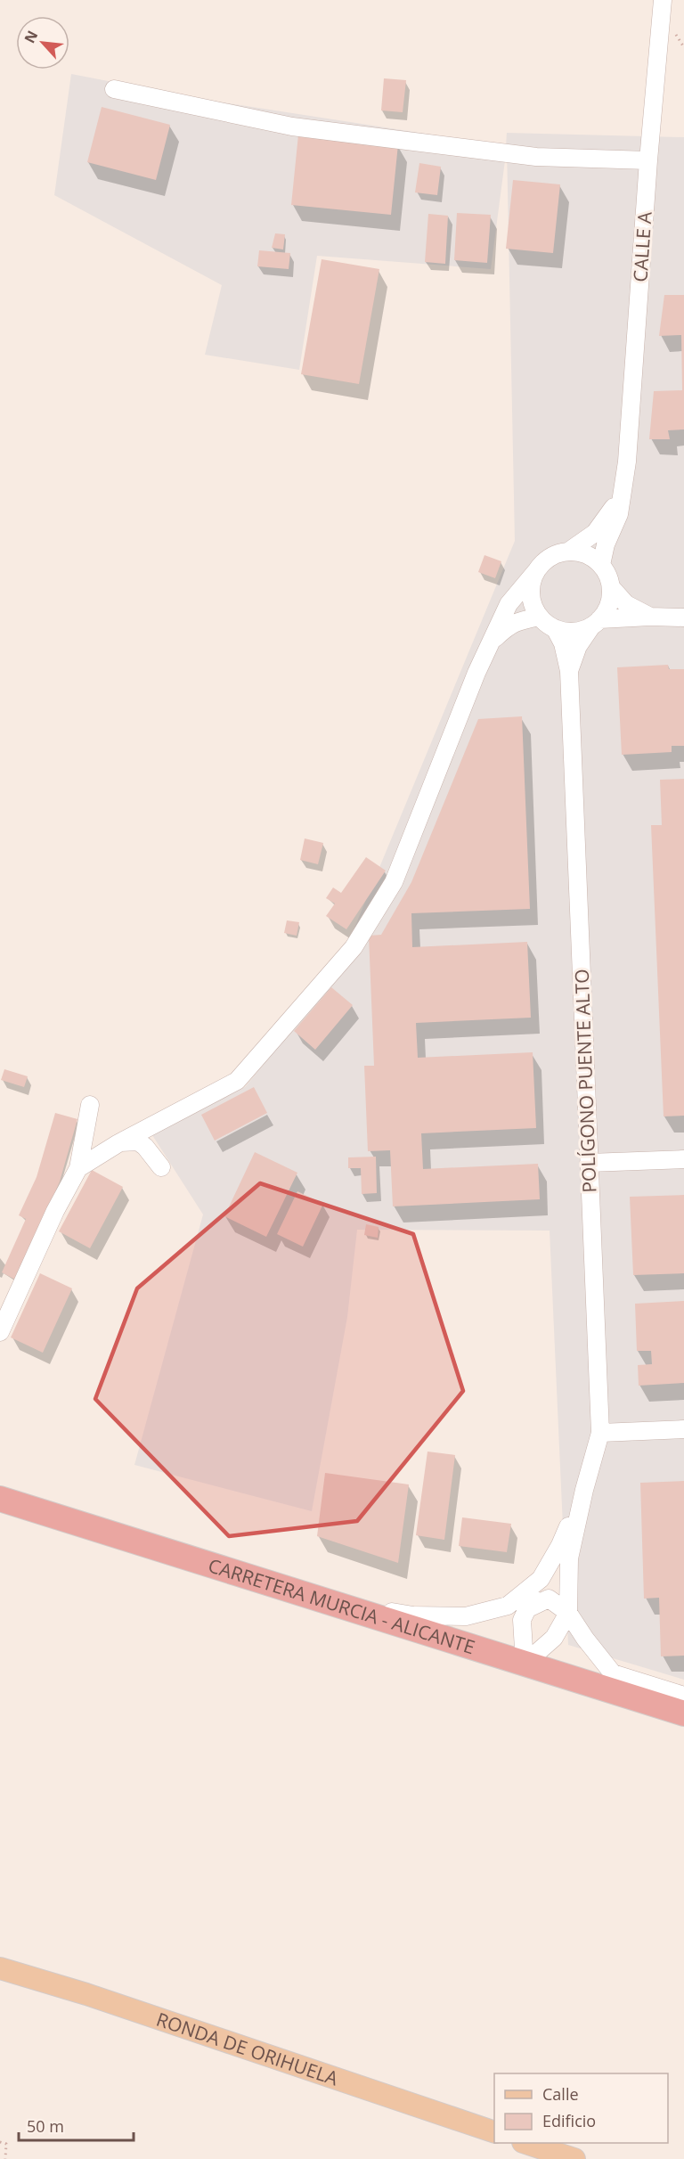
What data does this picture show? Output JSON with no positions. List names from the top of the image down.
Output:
{
  "streets": {
    "highway": ["CARRETERA MURCIA - ALICANTE"],
    "main road": ["RONDA DE ORIHUELA"],
    "street": ["CALLE A", "POLÍGONO PUENTE ALTO"]
  },
  "crossings": [
    ["CALLE A", "POLÍGONO PUENTE ALTO"]
  ],
  "legend": ["Calle", "Edificio"],
  "scale_bar": "50 m",
  "north": "top left"
}
